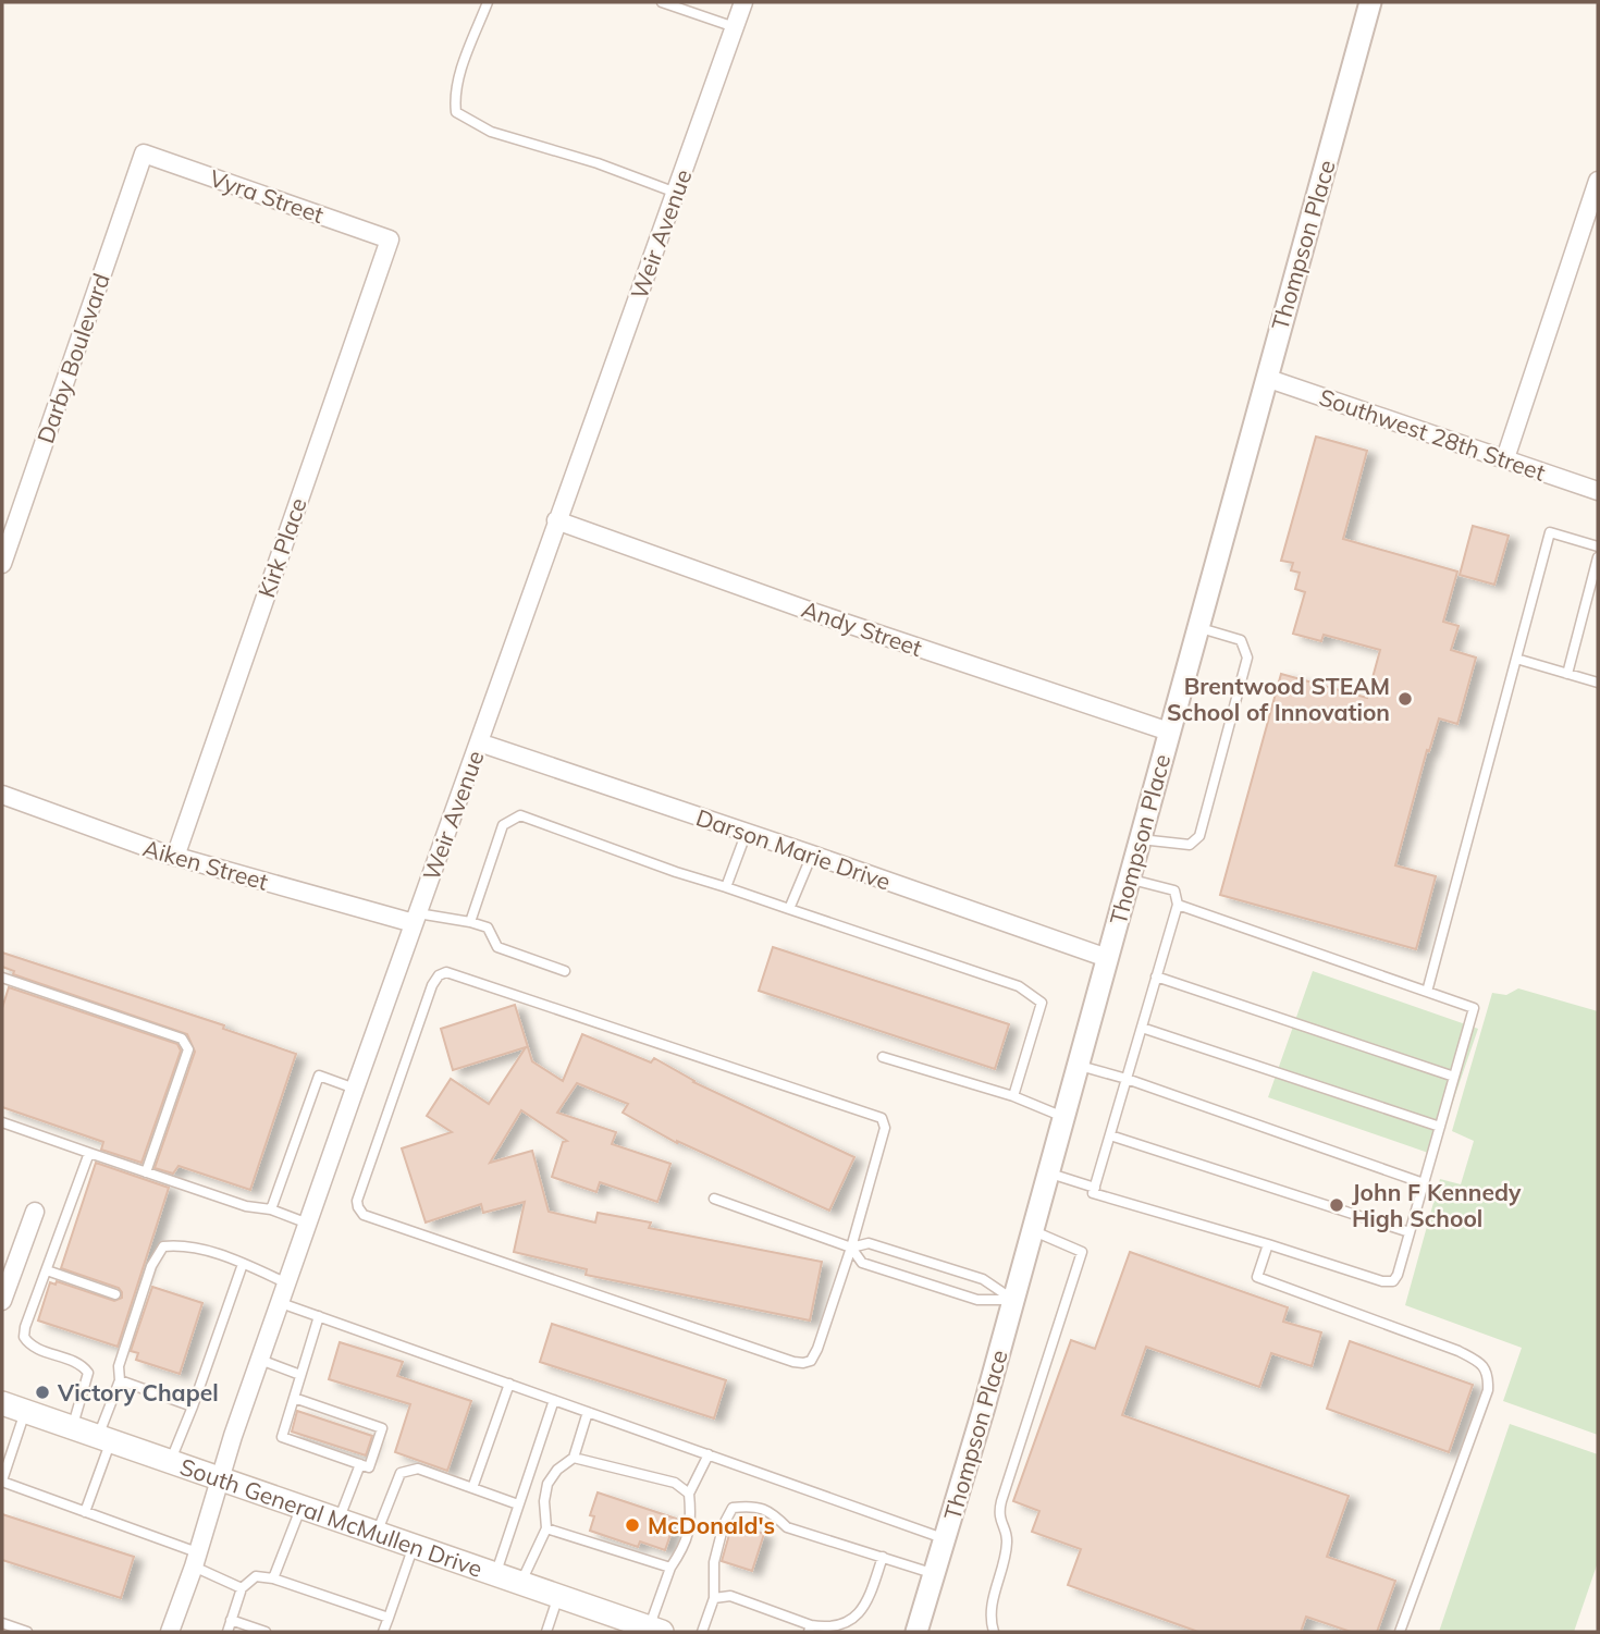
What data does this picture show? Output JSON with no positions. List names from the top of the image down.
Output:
{
  "streets": {
    "main road": ["South General McMullen Drive"],
    "street": [
      "Vyra Street",
      "Weir Avenue",
      "Thompson Place",
      "Darby Boulevard",
      "Southwest 28th Street",
      "Kirk Place",
      "Andy Street",
      "Darson Marie Drive",
      "Aiken Street"
    ]
  },
  "crossings": [
    ["Vyra Street", "Darby Boulevard"],
    ["Vyra Street", "Kirk Place"],
    ["Weir Avenue", "Andy Street"],
    ["Weir Avenue", "Darson Marie Drive"],
    ["Weir Avenue", "Aiken Street"],
    ["Weir Avenue", "South General McMullen Drive"],
    ["Thompson Place", "Southwest 28th Street"],
    ["Thompson Place", "Andy Street"],
    ["Thompson Place", "Darson Marie Drive"],
    ["Kirk Place", "Aiken Street"]
  ],
  "places": [
    "Brentwood STEAM School of Innovation",
    "John F Kennedy High School",
    "Victory Chapel",
    "McDonald's"
  ]
}
